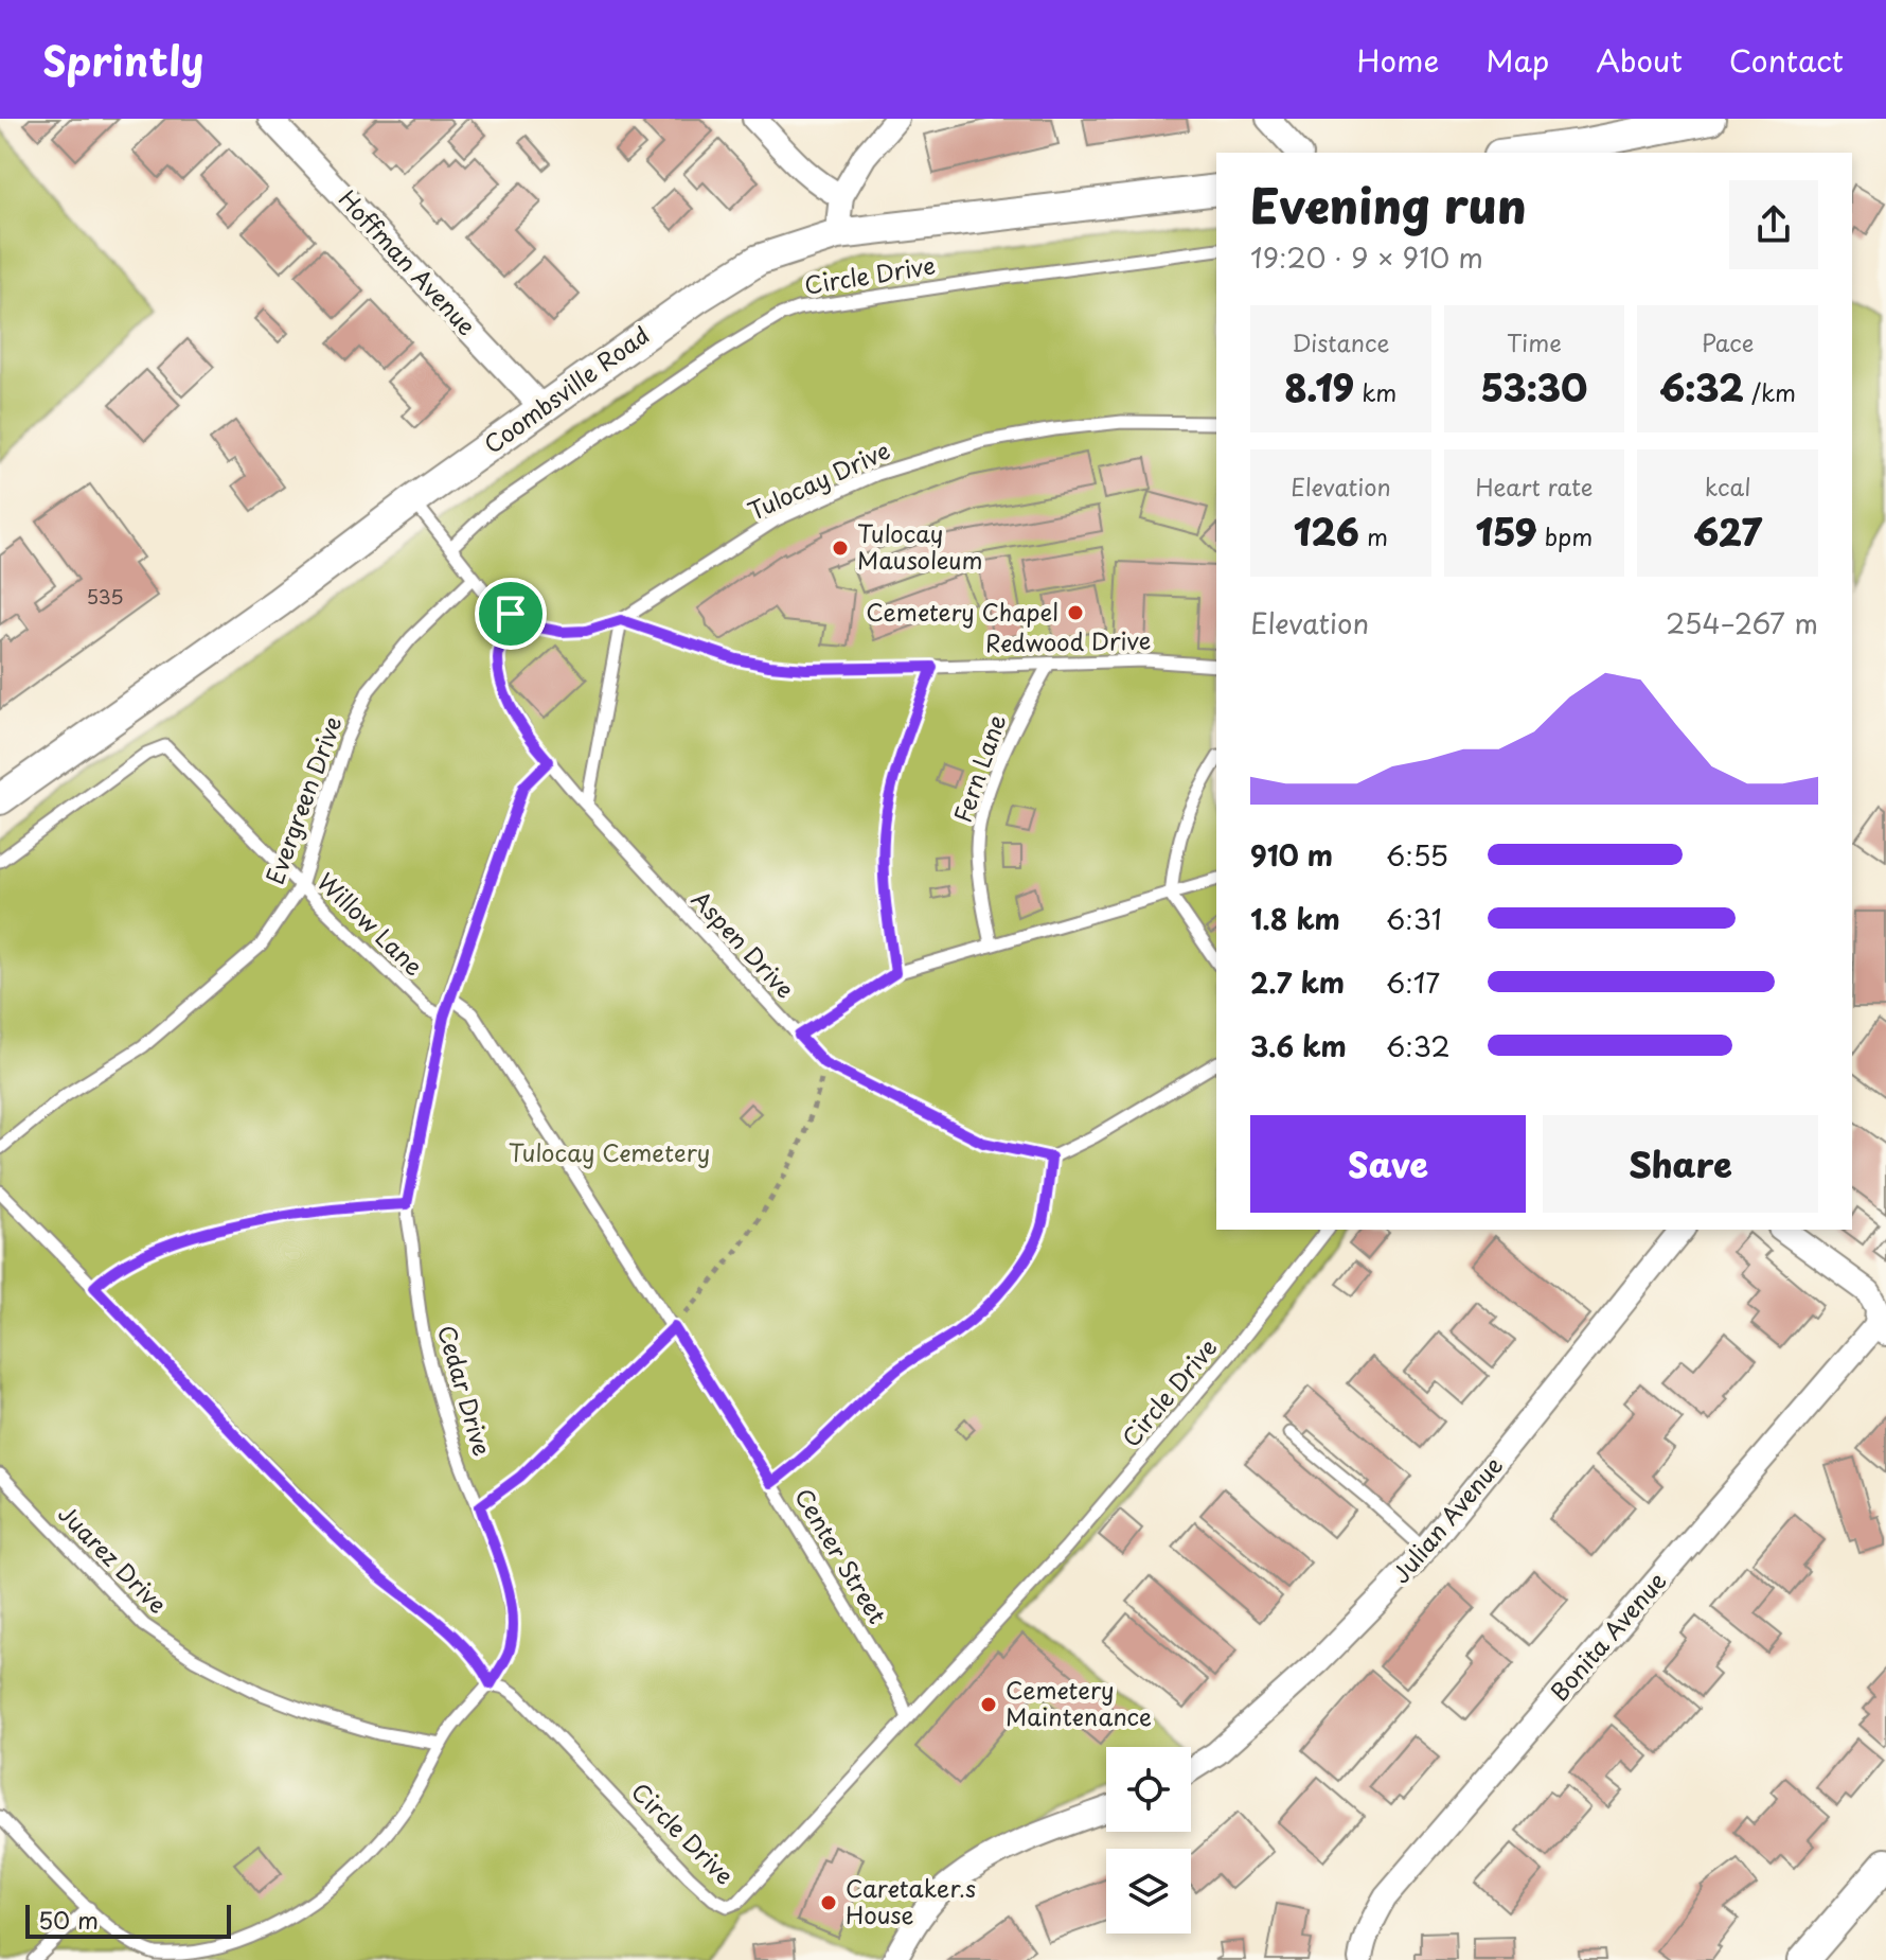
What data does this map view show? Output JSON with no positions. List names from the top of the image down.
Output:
{
  "streets": {
    "street": [
      "Hoffman Avenue",
      "Coombsville Road",
      "Julian Avenue",
      "Bonita Avenue"
    ],
    "lane": [
      "Circle Drive",
      "Tulocay Drive",
      "Redwood Drive",
      "Fern Lane",
      "Evergreen Drive",
      "Willow Lane",
      "Aspen Drive",
      "Cedar Drive",
      "Center Street",
      "Juarez Drive"
    ]
  },
  "crossings": [
    ["Hoffman Avenue", "Coombsville Road"],
    ["Circle Drive", "Tulocay Drive"],
    ["Circle Drive", "Cedar Drive"],
    ["Circle Drive", "Center Street"],
    ["Coombsville Road", "Tulocay Drive"],
    ["Tulocay Drive", "Redwood Drive"],
    ["Tulocay Drive", "Evergreen Drive"],
    ["Tulocay Drive", "Aspen Drive"],
    ["Redwood Drive", "Fern Lane"],
    ["Evergreen Drive", "Willow Lane"],
    ["Willow Lane", "Cedar Drive"],
    ["Aspen Drive", "Cedar Drive"],
    ["Cedar Drive", "Center Street"],
    ["Cedar Drive", "Juarez Drive"]
  ],
  "parks": ["Tulocay Cemetery"],
  "places": [
    "Tulocay Mausoleum",
    "Cemetery Chapel",
    "Cemetery Maintenance",
    "Caretaker.s House"
  ],
  "house_numbers": ["535"],
  "scale_bar": "50 m",
  "page": {
    "header": "Sprintly",
    "nav": [
      "Home",
      "Map",
      "About",
      "Contact"
    ],
    "heading": ["Evening run", "19:20 · 9 × 910 m"],
    "stats": [
      ["Distance", "8.19 km"],
      ["Time", "53:30"],
      ["Pace", "6:32 /km"],
      ["Elevation", "126 m"],
      ["Heart rate", "159 bpm"],
      ["kcal", "627"]
    ],
    "chart": ["Elevation", "254–267 m"],
    "list": [
      {
        "name": "910 m",
        "note": "6:55"
      },
      {
        "name": "1.8 km",
        "note": "6:31"
      },
      {
        "name": "2.7 km",
        "note": "6:17"
      },
      {
        "name": "3.6 km",
        "note": "6:32"
      }
    ],
    "buttons": ["Save", "Share"],
    "scale": "50 m"
  }
}
